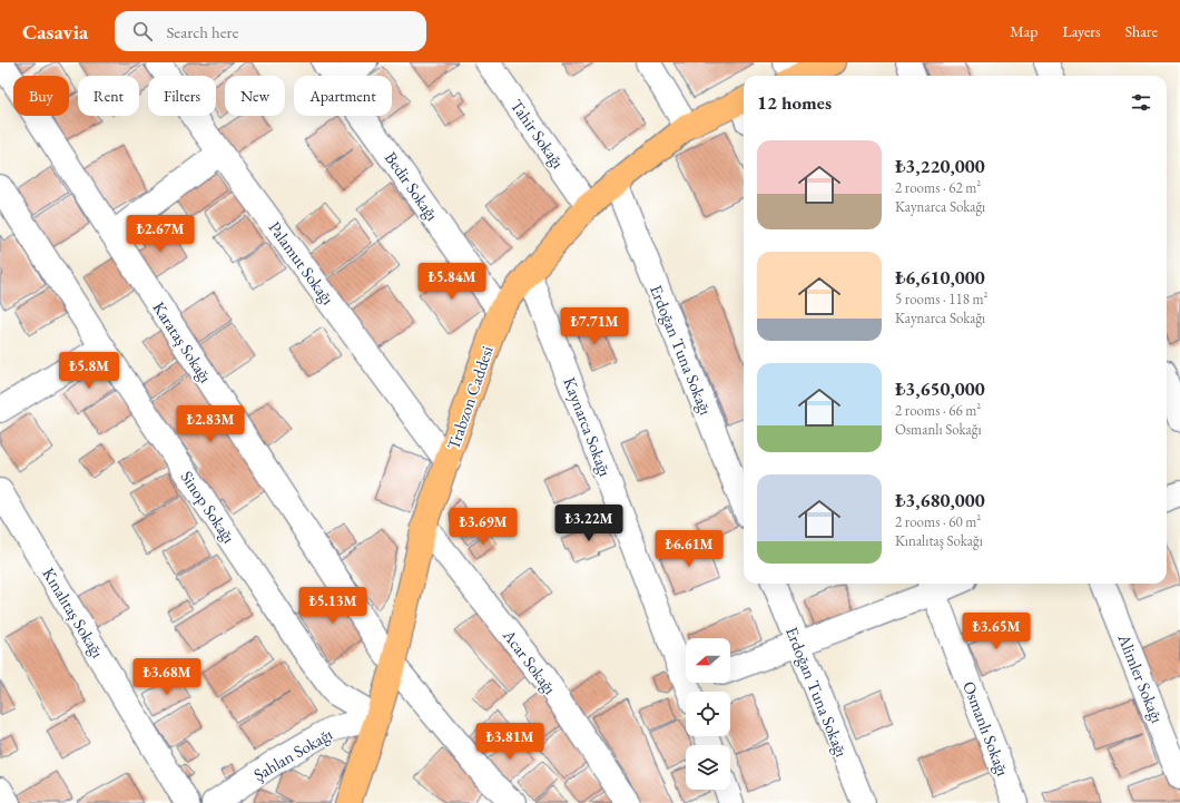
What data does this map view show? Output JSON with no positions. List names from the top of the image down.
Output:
{
  "streets": {
    "main road": ["Trabzon Caddesi"],
    "street": [
      "Tahir Sokağı",
      "Bedir Sokağı",
      "Palamut Sokağı",
      "Karataş Sokağı",
      "Erdoğan Tuna Sokağı",
      "Kaynarca Sokağı",
      "Sinop Sokağı",
      "Kınalıtaş Sokağı",
      "Acar Sokağı",
      "Alimler Sokağı",
      "Osmanlı Sokağı",
      "Şahlan Sokağı"
    ]
  },
  "crossings": [
    ["Tahir Sokağı", "Trabzon Caddesi"],
    ["Bedir Sokağı", "Trabzon Caddesi"],
    ["Palamut Sokağı", "Trabzon Caddesi"],
    ["Karataş Sokağı", "Trabzon Caddesi"],
    ["Erdoğan Tuna Sokağı", "Trabzon Caddesi"],
    ["Trabzon Caddesi", "Kaynarca Sokağı"],
    ["Trabzon Caddesi", "Sinop Sokağı"],
    ["Trabzon Caddesi", "Acar Sokağı"],
    ["Trabzon Caddesi", "Şahlan Sokağı"],
    ["Sinop Sokağı", "Şahlan Sokağı"]
  ],
  "north": "left",
  "page": {
    "header": "Casavia",
    "search": "Search here",
    "nav": ["Map", "Layers", "Share"],
    "chip": [
      "Buy",
      "Rent",
      "Filters",
      "New",
      "Apartment"
    ],
    "heading": "12 homes",
    "list": [
      {
        "name": "₺3,220,000",
        "note": "2 rooms · 62 m² · Kaynarca Sokağı"
      },
      {
        "name": "₺6,610,000",
        "note": "5 rooms · 118 m² · Kaynarca Sokağı"
      },
      {
        "name": "₺3,650,000",
        "note": "2 rooms · 66 m² · Osmanlı Sokağı"
      },
      {
        "name": "₺3,680,000",
        "note": "2 rooms · 60 m² · Kınalıtaş Sokağı"
      }
    ],
    "price": [
      "₺2.67M",
      "₺5.84M",
      "₺7.71M",
      "₺5.8M",
      "₺2.83M",
      "₺3.22M",
      "₺3.69M",
      "₺6.61M",
      "₺5.13M",
      "₺3.65M",
      "₺3.68M",
      "₺3.81M"
    ]
  }
}
